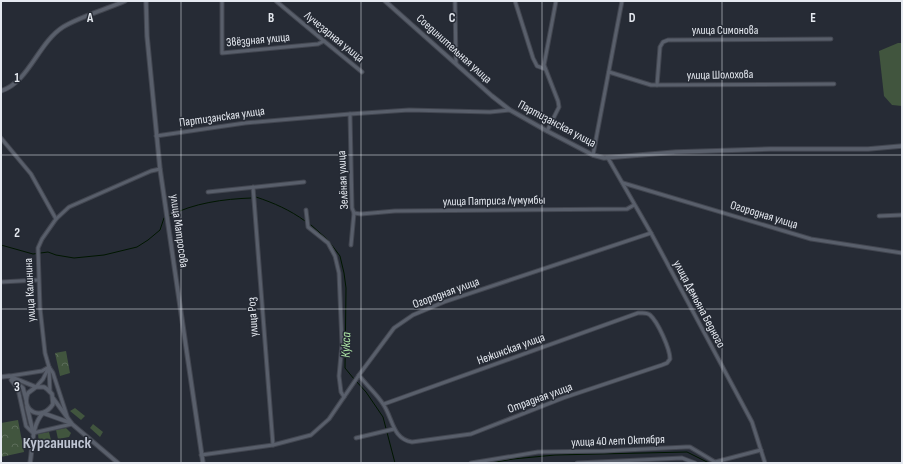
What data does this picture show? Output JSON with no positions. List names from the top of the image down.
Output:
{
  "streets": {
    "street": [
      "улица Симонова",
      "Лучезарная улица",
      "Звёздная улица",
      "Соединительная улица",
      "улица Шолохова",
      "Партизанская улица",
      "Зелёная улица",
      "улица Патриса Лумумбы",
      "Огородная улица",
      "улица Матросова",
      "улица Калинина",
      "улица Демьяна Бедного",
      "улица Роз",
      "Нежинская улица",
      "Отрадная улица",
      "улица 40 лет Октября"
    ]
  },
  "crossings": [
    ["улица Симонова", "улица Шолохова"],
    ["Лучезарная улица", "Звёздная улица"],
    ["Соединительная улица", "Партизанская улица"],
    ["Партизанская улица", "Зелёная улица"],
    ["Партизанская улица", "улица Матросова"],
    ["Партизанская улица", "улица Демьяна Бедного"],
    ["Зелёная улица", "улица Патриса Лумумбы"],
    ["улица Патриса Лумумбы", "улица Демьяна Бедного"],
    ["Огородная улица", "улица Матросова"],
    ["Огородная улица", "улица Демьяна Бедного"],
    ["Огородная улица", "улица Роз"],
    ["улица Демьяна Бедного", "улица 40 лет Октября"],
    ["Нежинская улица", "Отрадная улица"]
  ],
  "districts": ["Курганинск"],
  "water": ["Кукса"],
  "grid": {
    "columns": [
      "A",
      "B",
      "C",
      "D",
      "E"
    ],
    "rows": ["1", "2", "3"]
  }
}
